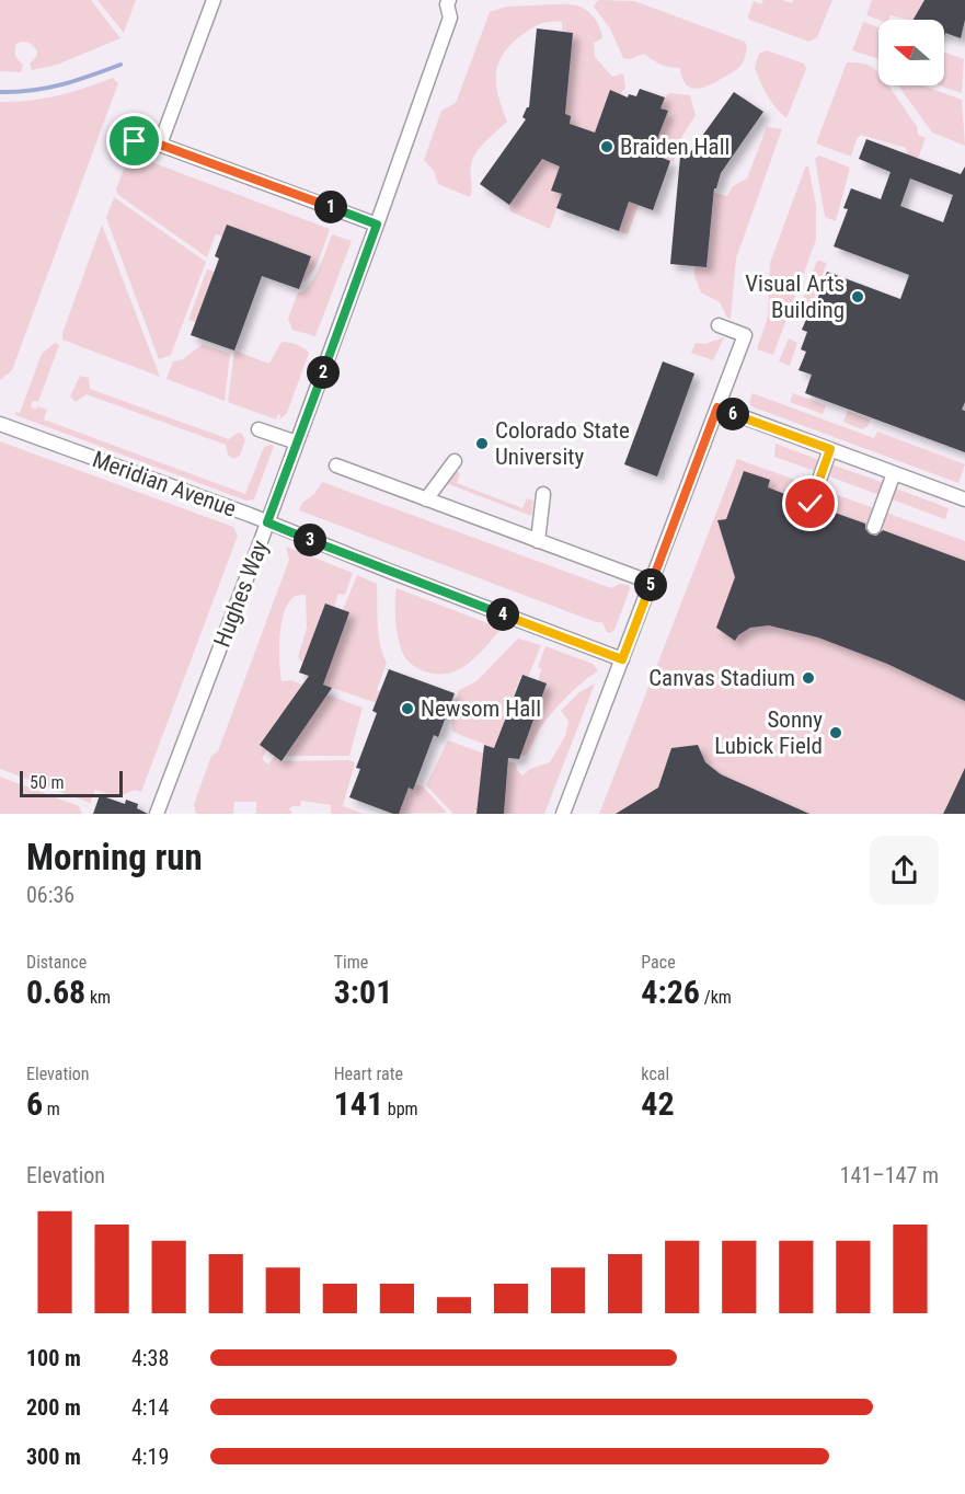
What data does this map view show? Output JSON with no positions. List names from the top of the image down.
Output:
{
  "streets": {
    "street": ["Meridian Avenue", "Hughes Way"]
  },
  "crossings": [
    ["Meridian Avenue", "Hughes Way"]
  ],
  "places": [
    "Braiden Hall",
    "Visual Arts Building",
    "Colorado State University",
    "Canvas Stadium",
    "Newsom Hall",
    "Sonny Lubick Field"
  ],
  "scale_bar": "50 m",
  "north": "left",
  "page": {
    "pins": [
      "1",
      "2",
      "6",
      "3",
      "5",
      "4"
    ],
    "scale": "50 m",
    "heading": ["Morning run", "06:36"],
    "stats": [
      ["Distance", "0.68 km"],
      ["Time", "3:01"],
      ["Pace", "4:26 /km"],
      ["Elevation", "6 m"],
      ["Heart rate", "141 bpm"],
      ["kcal", "42"]
    ],
    "chart": ["Elevation", "141–147 m"],
    "list": [
      {
        "name": "100 m",
        "note": "4:38"
      },
      {
        "name": "200 m",
        "note": "4:14"
      },
      {
        "name": "300 m",
        "note": "4:19"
      }
    ]
  }
}
